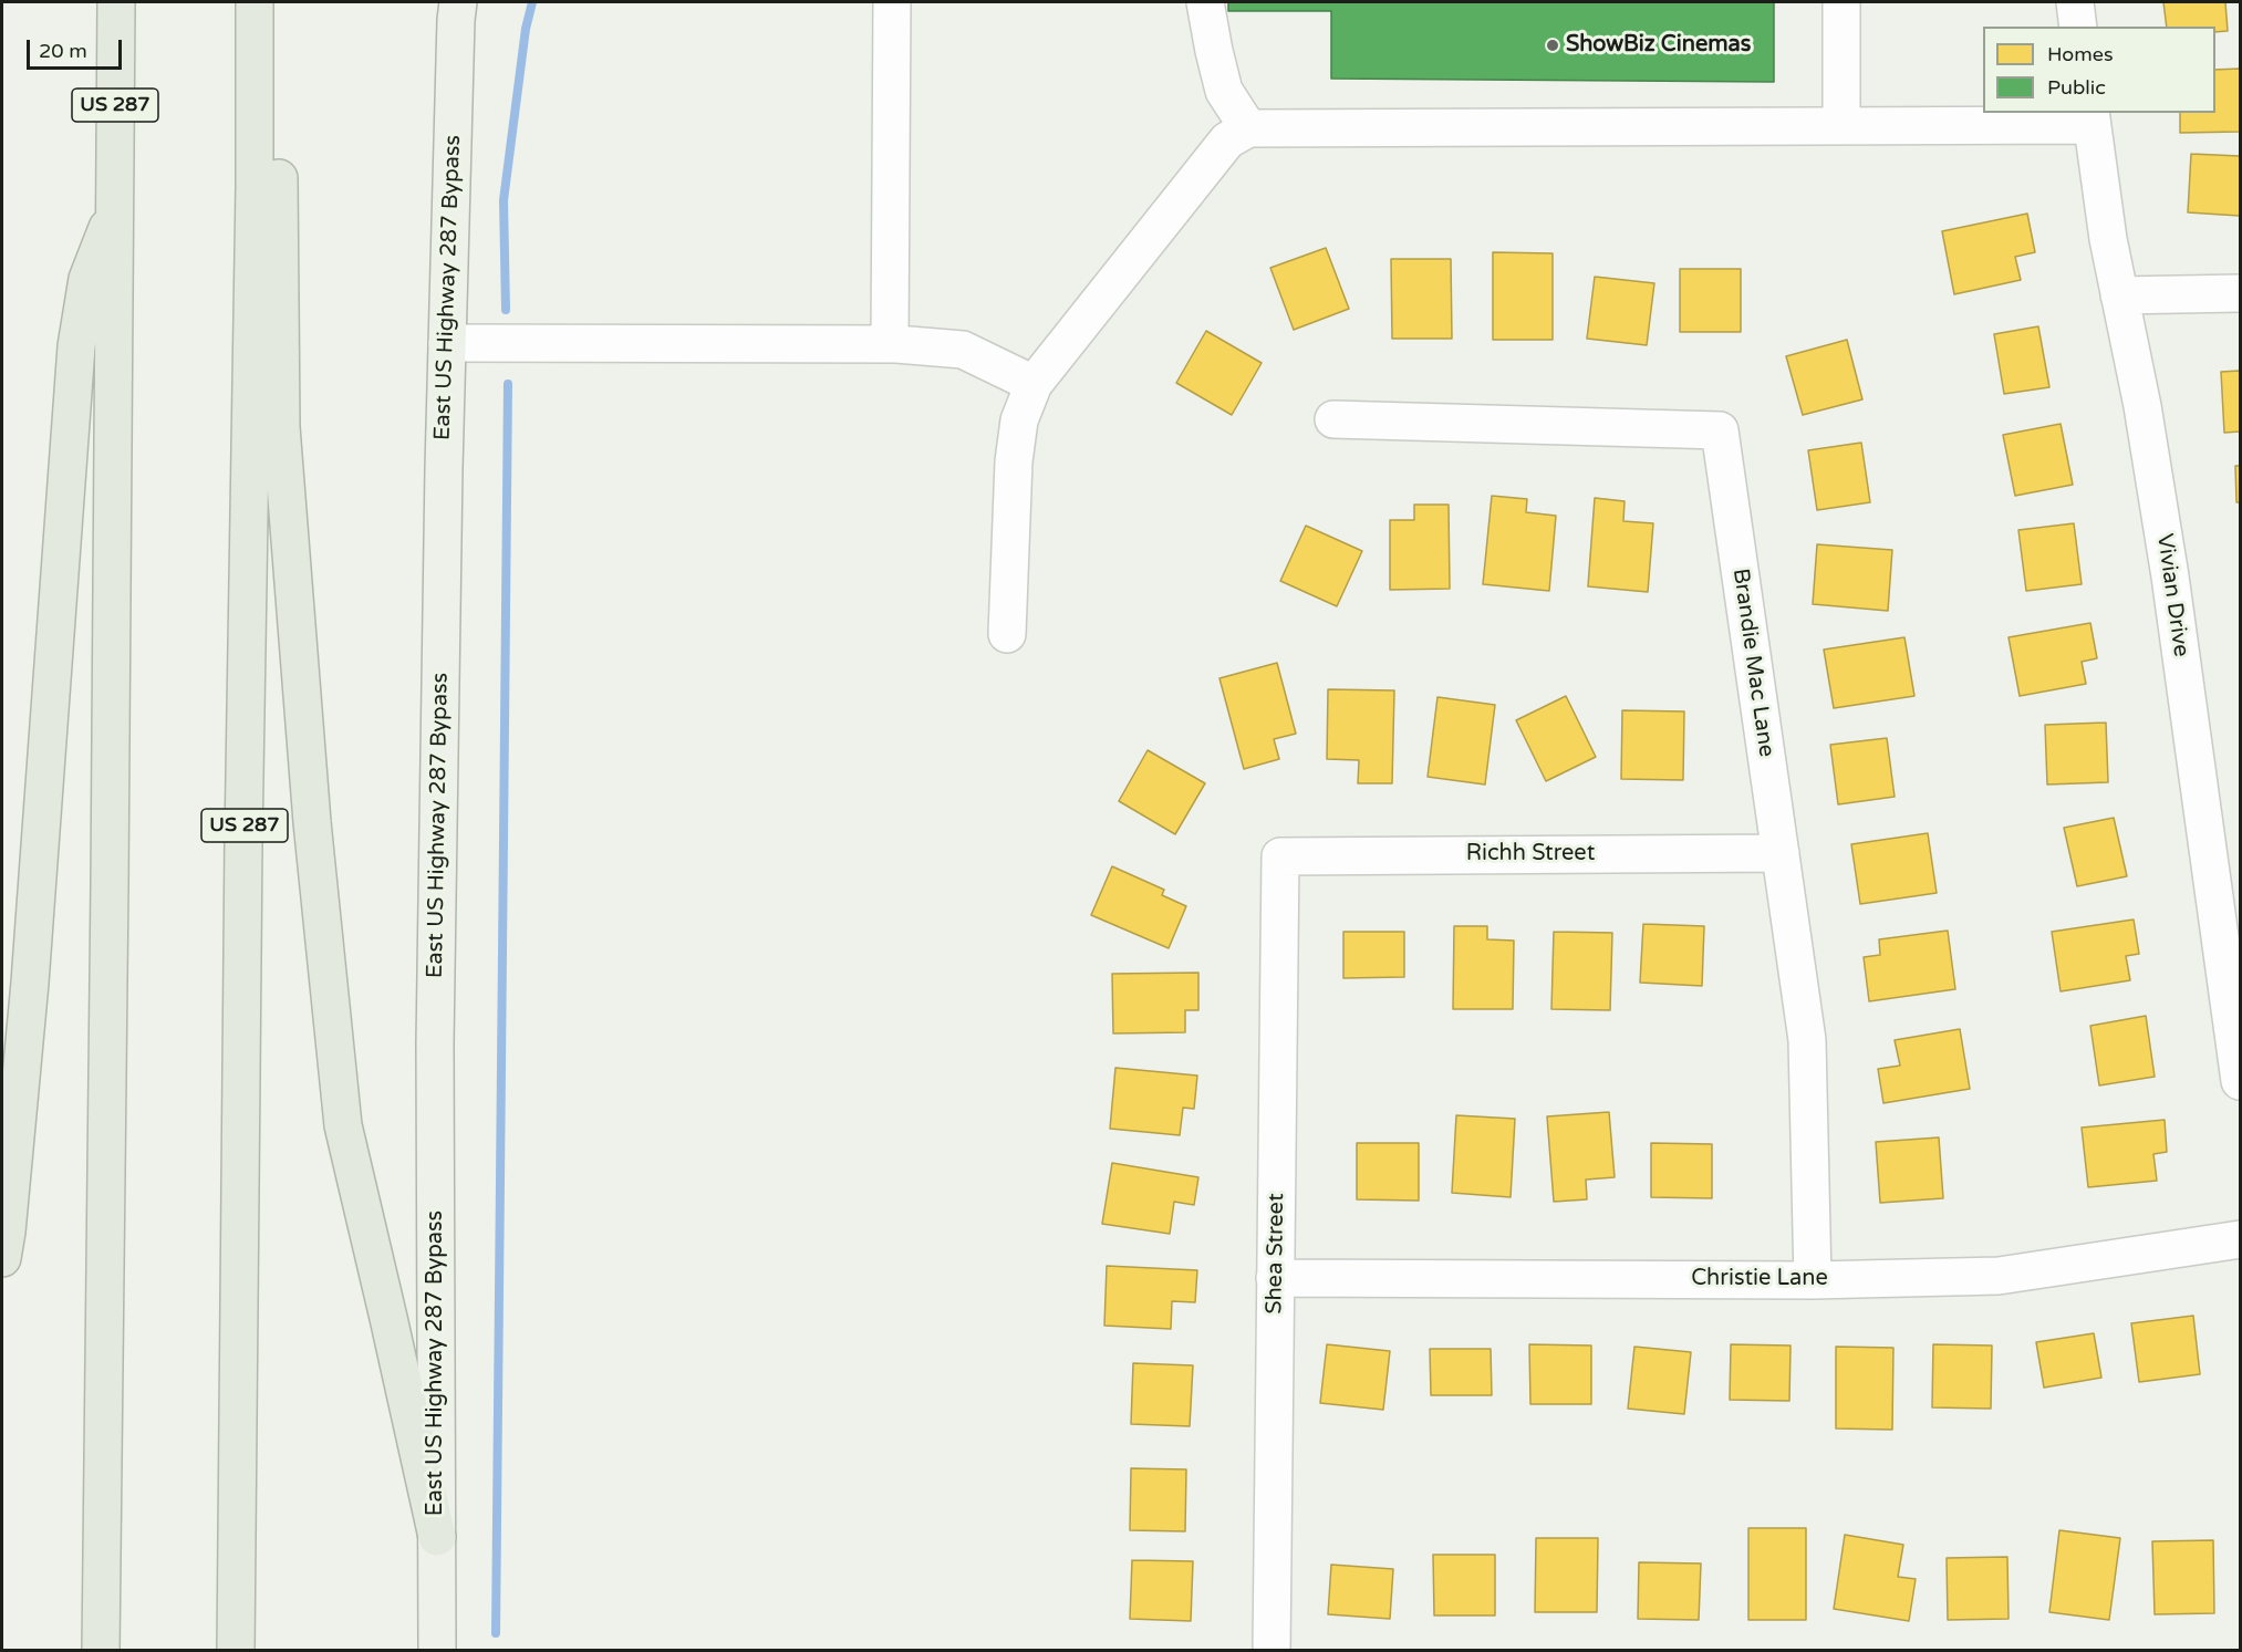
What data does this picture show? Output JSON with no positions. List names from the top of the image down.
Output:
{
  "streets": {
    "highway": ["US 287"],
    "main road": ["East US Highway 287 Bypass"],
    "street": [
      "Vivian Drive",
      "Brandie Mac Lane",
      "Richh Street",
      "Shea Street",
      "Christie Lane"
    ]
  },
  "crossings": [
    ["Brandie Mac Lane", "Richh Street"],
    ["Brandie Mac Lane", "Christie Lane"],
    ["Richh Street", "Shea Street"],
    ["Shea Street", "Christie Lane"]
  ],
  "places": ["ShowBiz Cinemas"],
  "legend": ["Homes", "Public"],
  "scale_bar": "20 m"
}
